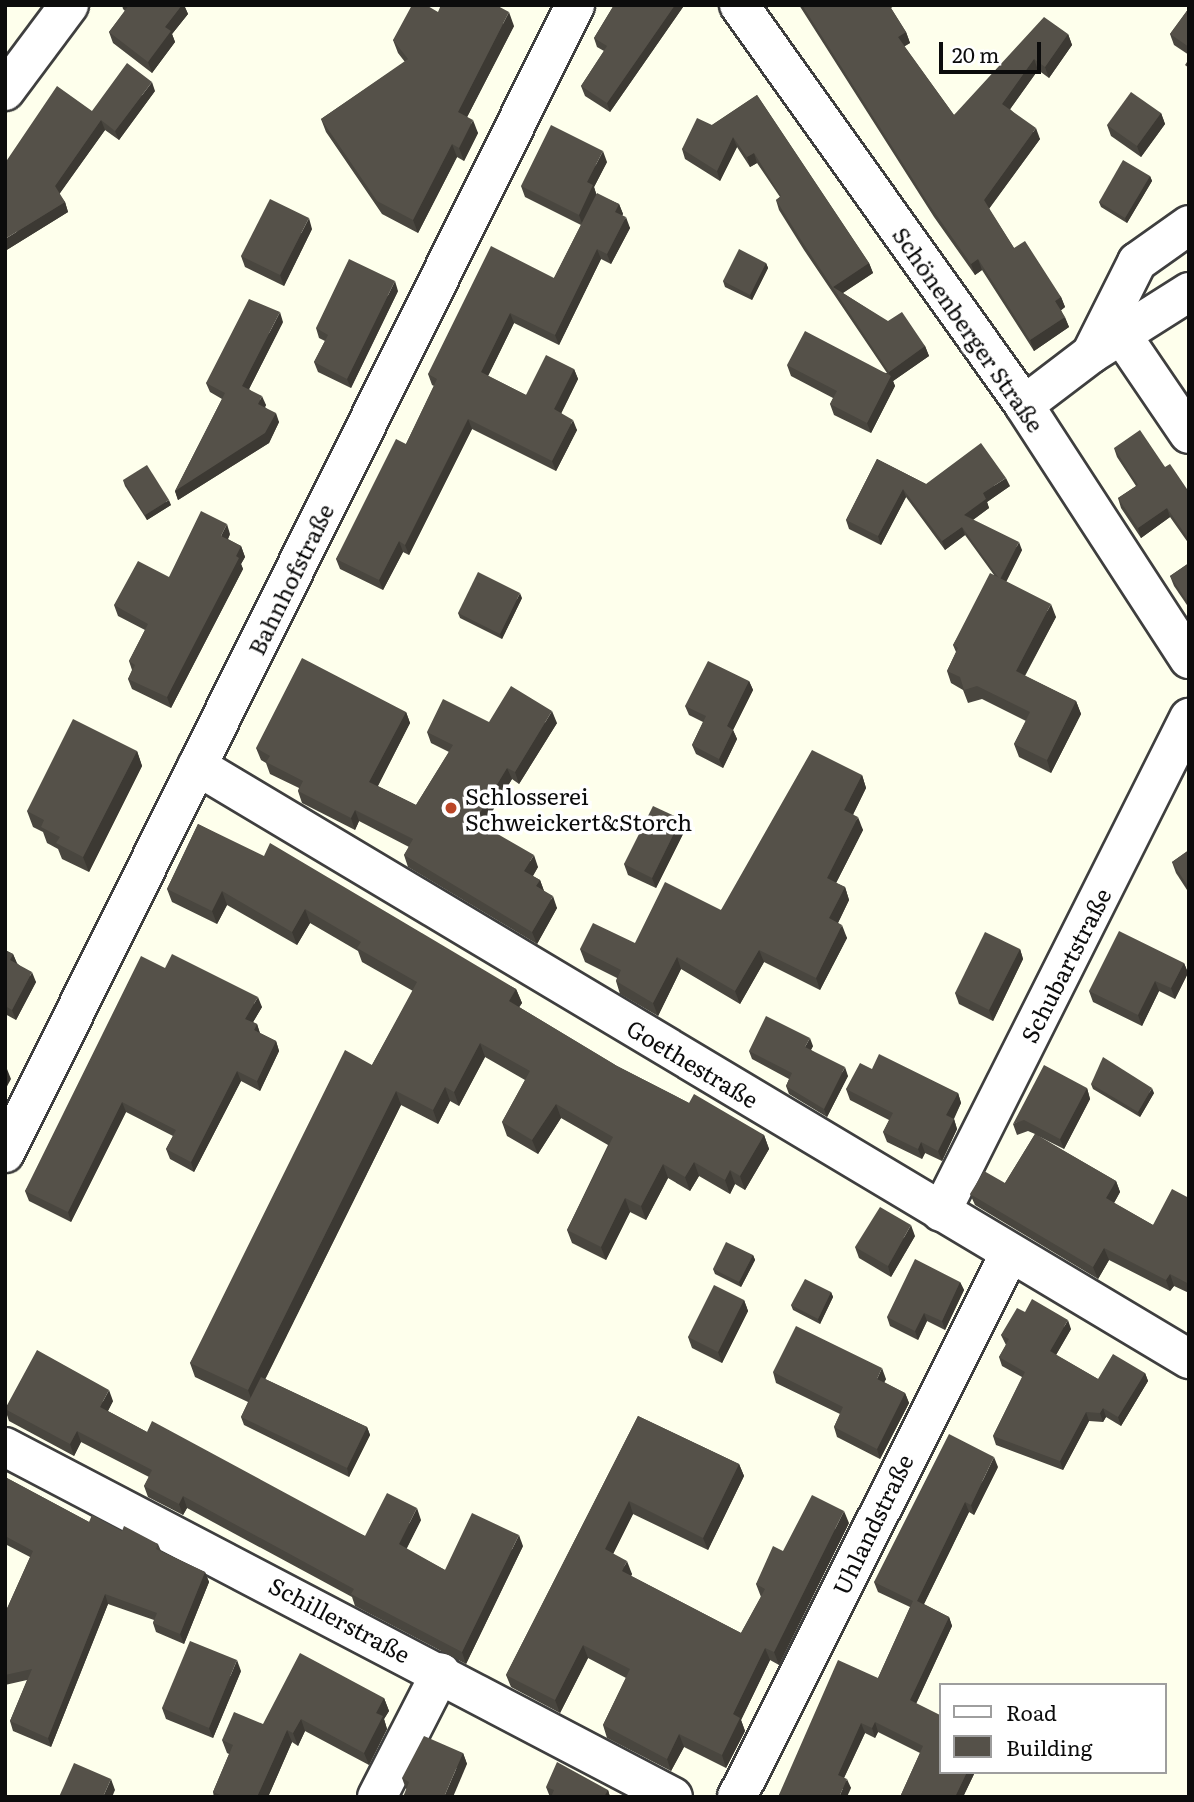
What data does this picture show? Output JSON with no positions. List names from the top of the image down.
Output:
{
  "streets": {
    "street": [
      "Schönenberger Straße",
      "Bahnhofstraße",
      "Schubartstraße",
      "Goethestraße",
      "Uhlandstraße",
      "Schillerstraße"
    ]
  },
  "crossings": [
    ["Bahnhofstraße", "Goethestraße"],
    ["Schubartstraße", "Goethestraße"],
    ["Goethestraße", "Uhlandstraße"]
  ],
  "places": ["Schlosserei Schweickert&Storch"],
  "legend": ["Road", "Building"],
  "scale_bar": "20 m"
}
